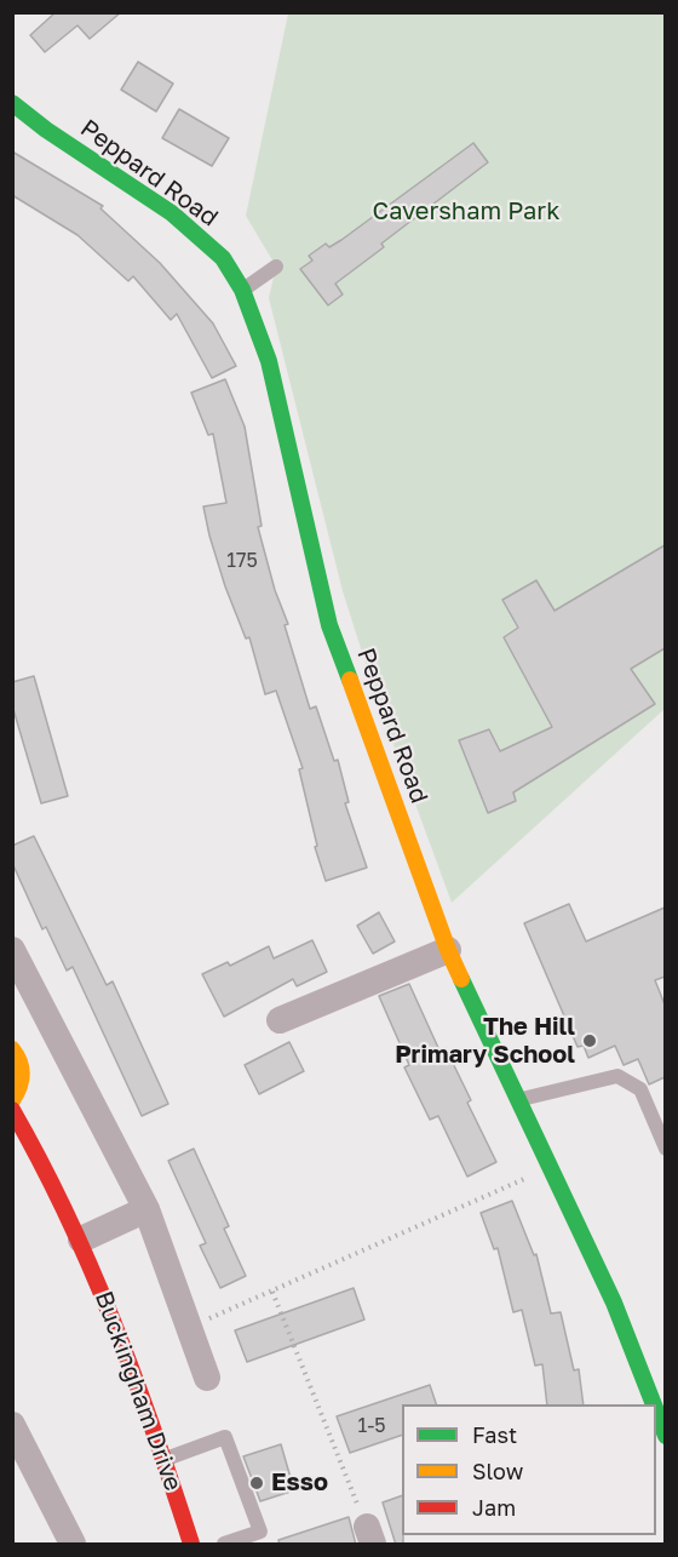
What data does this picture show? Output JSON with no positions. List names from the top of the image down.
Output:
{
  "streets": {
    "street": ["Peppard Road", "Buckingham Drive"]
  },
  "parks": ["Caversham Park"],
  "places": ["The Hill Primary School", "Esso"],
  "house_numbers": ["175", "1-5"],
  "legend": ["Fast", "Slow", "Jam"]
}
